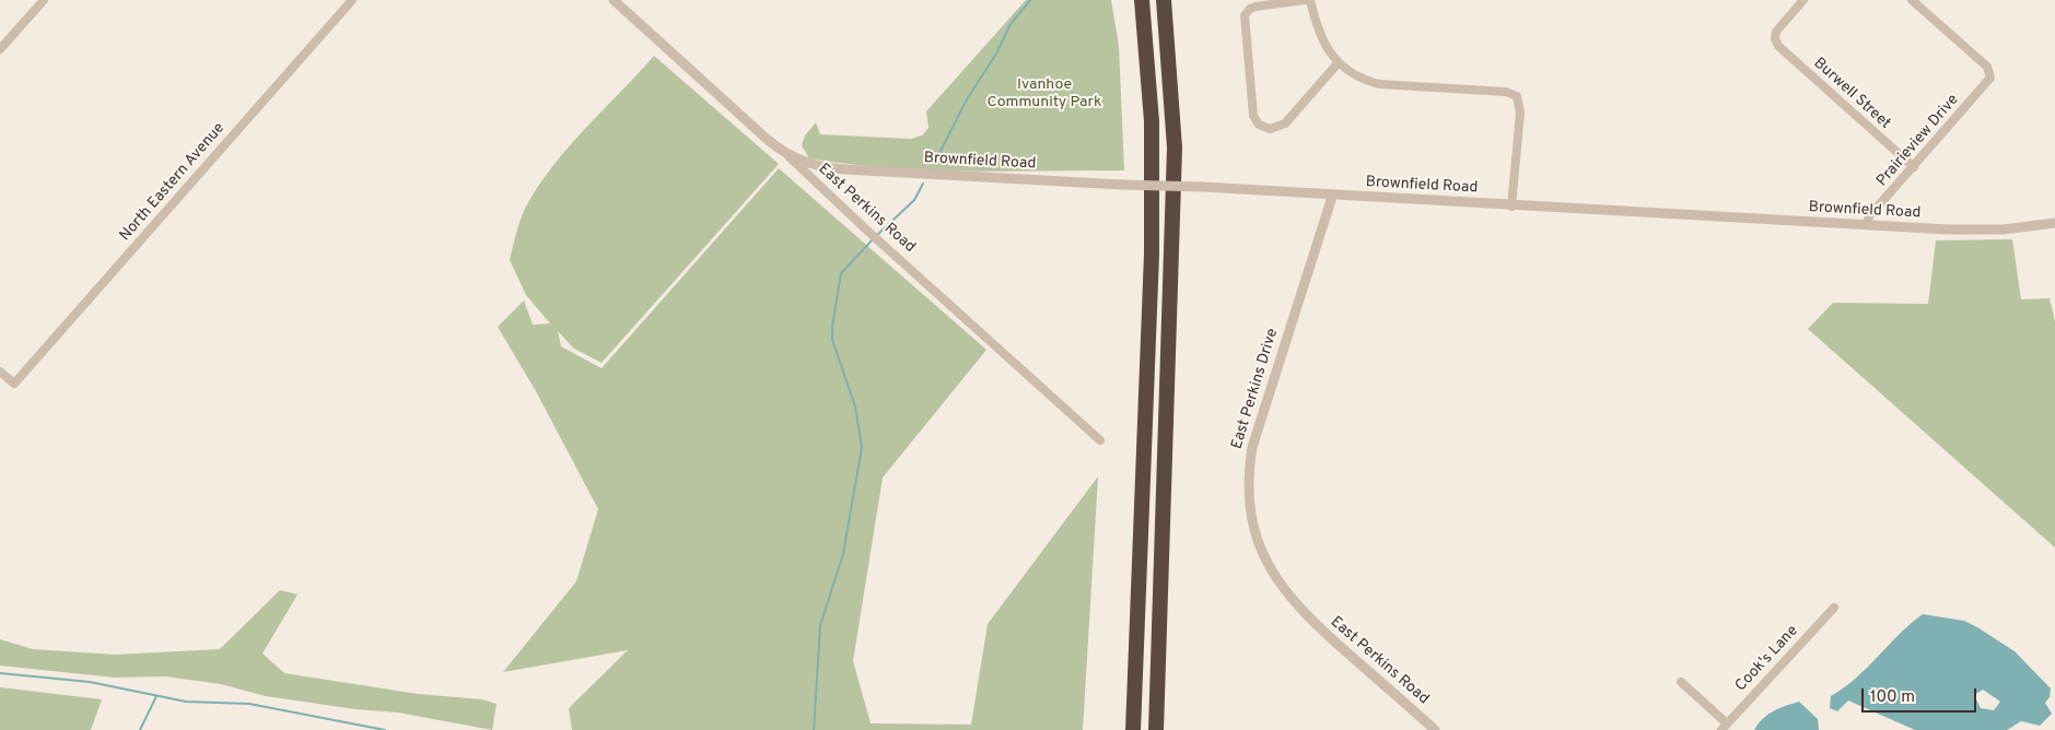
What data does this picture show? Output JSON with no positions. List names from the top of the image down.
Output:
{
  "streets": {
    "street": [
      "Burwell Street",
      "Prairieview Drive",
      "Brownfield Road",
      "North Eastern Avenue",
      "East Perkins Road",
      "East Perkins Drive",
      "Cook's Lane"
    ]
  },
  "crossings": [
    ["Burwell Street", "Prairieview Drive"],
    ["Prairieview Drive", "Brownfield Road"],
    ["Brownfield Road", "East Perkins Road"],
    ["Brownfield Road", "East Perkins Drive"],
    ["East Perkins Road", "East Perkins Drive"]
  ],
  "parks": ["Ivanhoe Community Park"],
  "scale_bar": "100 m"
}
